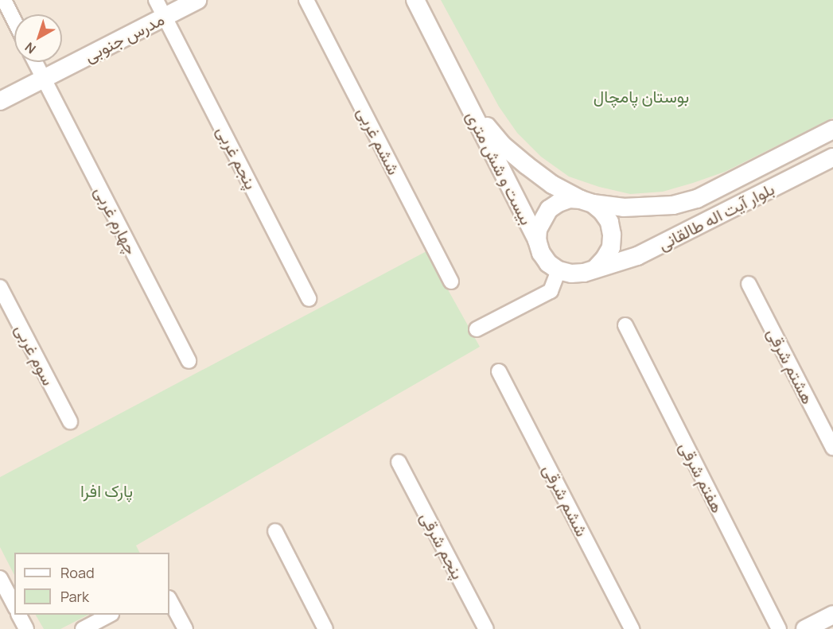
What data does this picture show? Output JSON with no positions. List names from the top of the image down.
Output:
{
  "streets": {
    "street": [
      "مدرس جنوبی",
      "ششم غربی",
      "پنجم غربی",
      "بیست و شش متری",
      "بلوار آیت اله طالقانی",
      "چهارم غربی",
      "سوم غربی",
      "هشتم شرقی",
      "هفتم شرقی",
      "ششم شرقی",
      "پنجم شرقی"
    ]
  },
  "crossings": [
    ["مدرس جنوبی", "پنجم غربی"],
    ["مدرس جنوبی", "چهارم غربی"],
    ["بیست و شش متری", "بلوار آیت اله طالقانی"]
  ],
  "parks": ["بوستان پامچال", "پارک افرا"],
  "legend": ["Road", "Park"],
  "north": "bottom left"
}
